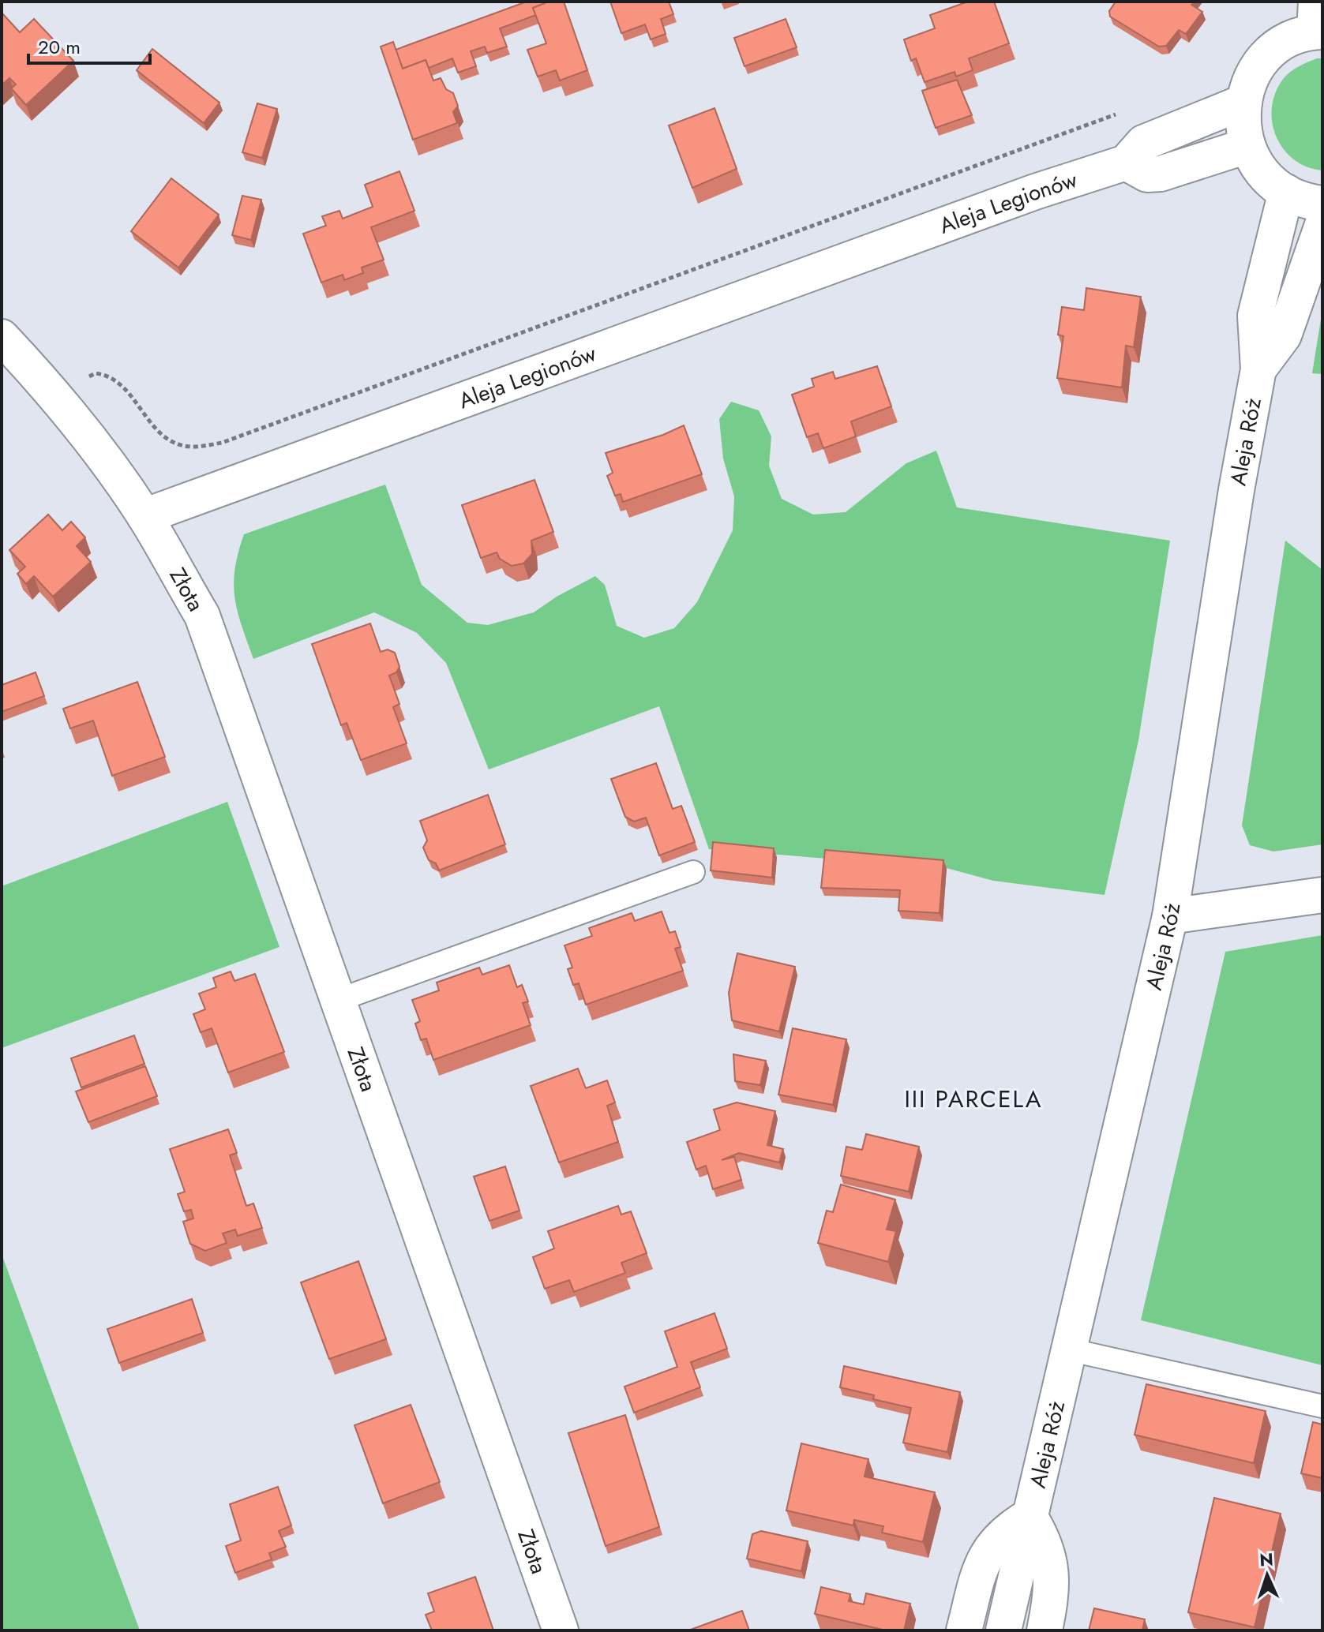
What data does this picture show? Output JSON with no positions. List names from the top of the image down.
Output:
{
  "streets": {
    "street": ["Aleja Legionów", "Aleja Róż", "Złota"]
  },
  "crossings": [
    ["Aleja Legionów", "Złota"]
  ],
  "districts": ["III PARCELA"],
  "scale_bar": "20 m",
  "north": "top"
}
